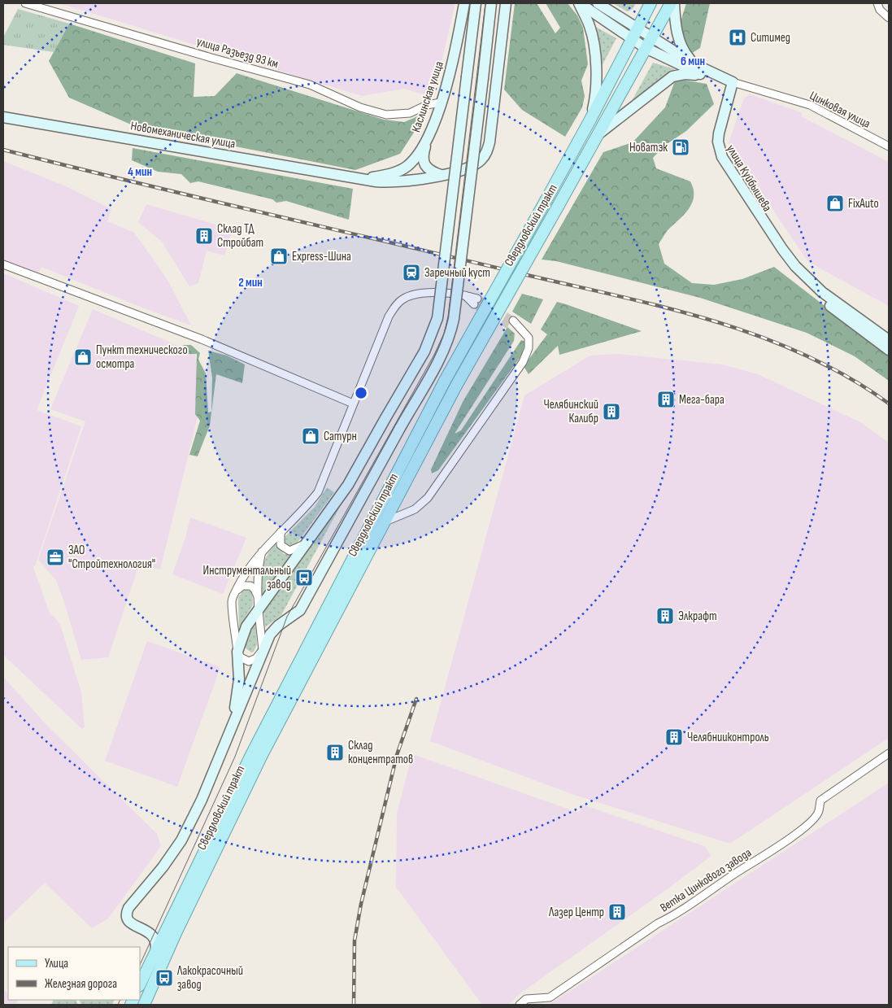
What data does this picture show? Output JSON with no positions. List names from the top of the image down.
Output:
{
  "streets": {
    "main road": [
      "Каслинская улица",
      "Новомеханическая улица",
      "улица Куйбышева",
      "Свердловский тракт"
    ],
    "street": ["улица Разъезд 93 км", "Цинковая улица", "Ветка Цинкового завода"]
  },
  "crossings": [
    ["улица Разъезд 93 км", "Каслинская улица"],
    ["Каслинская улица", "Новомеханическая улица"],
    ["Цинковая улица", "улица Куйбышева"]
  ],
  "places": {
    "hospital": ["Ситимед"],
    "fuel station": ["Новатэк"],
    "shop": [
      "FixAuto",
      "Express-Шина",
      "Пункт технического осмотра",
      "Сатурн"
    ],
    "building": [
      "Склад ТД Стройбат",
      "Мега-бара",
      "Челябинский Калибр",
      "Элкрафт",
      "Челябнииконтроль",
      "Склад концентратов",
      "Лазер Центр"
    ],
    "station": ["Заречный куст"],
    "office": ["ЗАО \"Стройтехнология\""],
    "bus stop": ["Инструментальный завод", "Лакокрасочный завод"]
  },
  "legend": ["Улица", "Железная дорога"],
  "rings": ["6 мин", "4 мин", "2 мин"]
}
